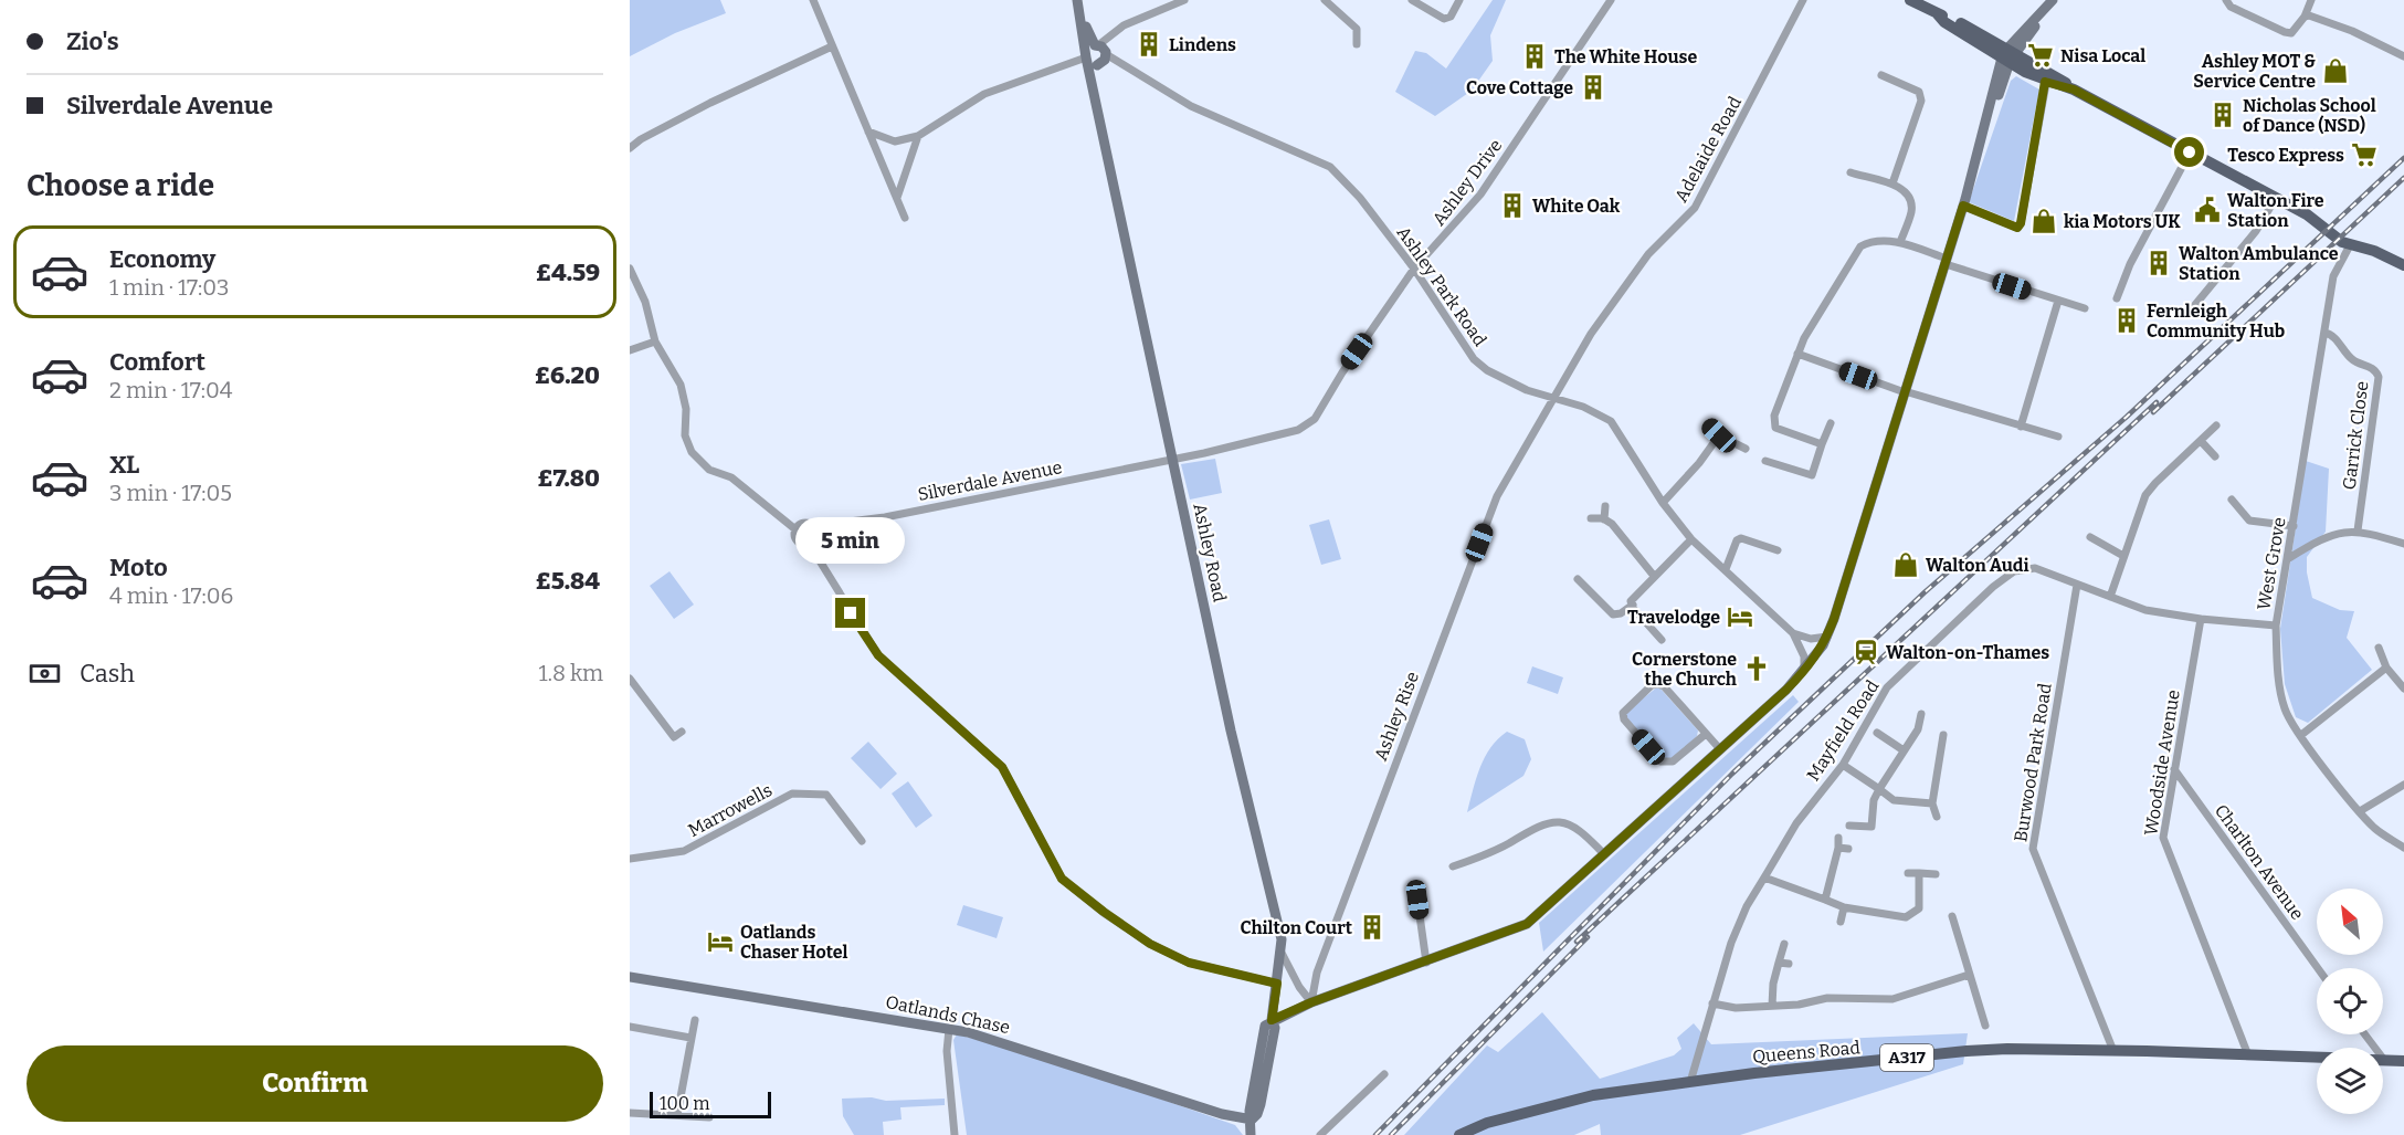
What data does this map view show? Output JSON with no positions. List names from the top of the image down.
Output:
{
  "streets": {
    "main road": ["Queens Road", "A317"],
    "street": [
      "Adelaide Road",
      "Ashley Drive",
      "Ashley Park Road",
      "Garrick Close",
      "Silverdale Avenue",
      "Ashley Road",
      "West Grove",
      "Ashley Rise",
      "Mayfield Road",
      "Burwood Park Road",
      "Woodside Avenue",
      "Marrowells",
      "Charlton Avenue",
      "Oatlands Chase"
    ]
  },
  "crossings": [
    ["Adelaide Road", "Ashley Park Road"],
    ["Adelaide Road", "Ashley Rise"],
    ["Ashley Drive", "Ashley Park Road"],
    ["Ashley Drive", "Silverdale Avenue"],
    ["Ashley Drive", "Ashley Road"],
    ["Ashley Park Road", "Ashley Road"],
    ["Ashley Park Road", "Ashley Rise"],
    ["Garrick Close", "West Grove"],
    ["Silverdale Avenue", "Ashley Road"],
    ["Ashley Road", "Oatlands Chase"],
    ["West Grove", "Mayfield Road"],
    ["Mayfield Road", "Burwood Park Road"],
    ["Mayfield Road", "Woodside Avenue"],
    ["Mayfield Road", "Queens Road"],
    ["Burwood Park Road", "Queens Road"],
    ["Woodside Avenue", "Charlton Avenue"],
    ["Woodside Avenue", "Queens Road"]
  ],
  "places": {
    "building": [
      "Lindens",
      "The White House",
      "Cove Cottage",
      "Nicholas School of Dance (NSD)",
      "White Oak",
      "Walton Ambulance Station",
      "Fernleigh Community Hub",
      "Chilton Court"
    ],
    "supermarket": ["Nisa Local", "Tesco Express"],
    "shop": ["Ashley MOT & Service Centre", "kia Motors UK", "Walton Audi"],
    "public building": ["Walton Fire Station"],
    "hotel": ["Travelodge", "Oatlands Chaser Hotel"],
    "station": ["Walton-on-Thames"],
    "church": ["Cornerstone the Church"]
  },
  "scale_bar": "100 m",
  "north": "top left",
  "page": {
    "banner": ["Zio's", "Silverdale Avenue"],
    "heading": "Choose a ride",
    "list": [
      {
        "name": "Economy",
        "note": "1 min · 17:03",
        "value": "£4.59"
      },
      {
        "name": "Comfort",
        "note": "2 min · 17:04",
        "value": "£6.20"
      },
      {
        "name": "XL",
        "note": "3 min · 17:05",
        "value": "£7.80"
      },
      {
        "name": "Moto",
        "note": "4 min · 17:06",
        "value": "£5.84"
      }
    ],
    "bubble": "5 min",
    "pay": ["Cash", "1.8 km"],
    "buttons": "Confirm",
    "scale": "100 m"
  }
}
